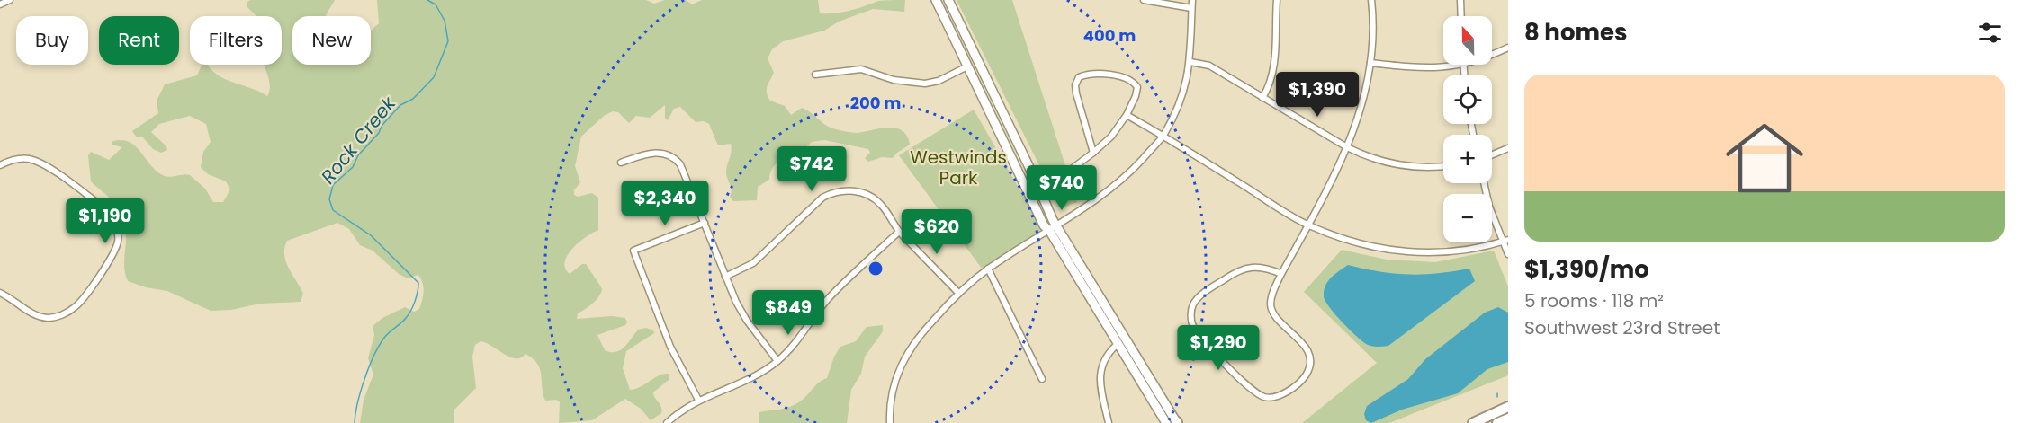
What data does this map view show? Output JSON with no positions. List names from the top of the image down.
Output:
{
  "water": ["Rock Creek"],
  "parks": ["Westwinds Park"],
  "north": "top",
  "page": {
    "heading": "8 homes",
    "map_buttons": ["+", "−"],
    "chip": [
      "Buy",
      "Rent",
      "Filters",
      "New"
    ],
    "list": [
      {
        "name": "$1,390/mo",
        "note": "5 rooms · 118 m² · Southwest 23rd Street"
      }
    ],
    "price": [
      "$1,390",
      "$742",
      "$740",
      "$2,340",
      "$1,190",
      "$620",
      "$849",
      "$1,290"
    ]
  },
  "rings": ["400 m", "200 m"]
}
